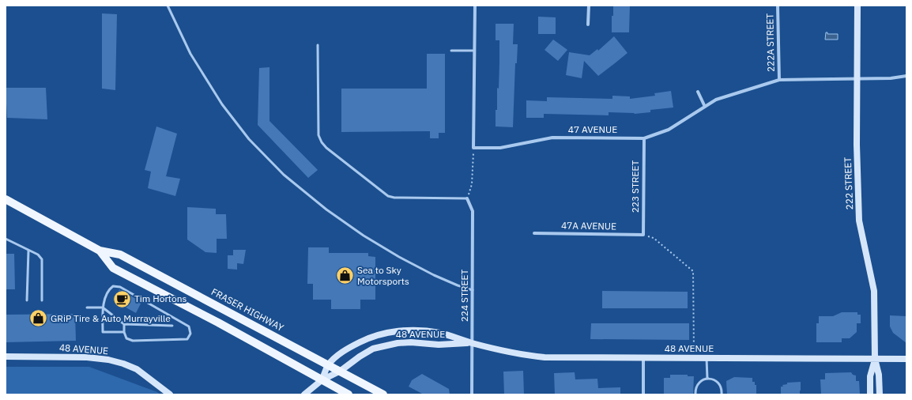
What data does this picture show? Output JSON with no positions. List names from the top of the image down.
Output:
{
  "streets": {
    "main road": ["222 STREET", "FRASER HIGHWAY", "48 AVENUE"],
    "street": [
      "222A STREET",
      "47 AVENUE",
      "223 STREET",
      "47A AVENUE",
      "224 STREET"
    ]
  },
  "crossings": [
    ["222A STREET", "47 AVENUE"],
    ["47 AVENUE", "222 STREET"],
    ["47 AVENUE", "223 STREET"],
    ["222 STREET", "48 AVENUE"],
    ["223 STREET", "47A AVENUE"],
    ["224 STREET", "48 AVENUE"],
    ["FRASER HIGHWAY", "48 AVENUE"]
  ],
  "places": {
    "shop": ["Sea to Sky Motorsports", "GRiP Tire & Auto Murrayville"],
    "cafe": ["Tim Hortons"]
  }
}
